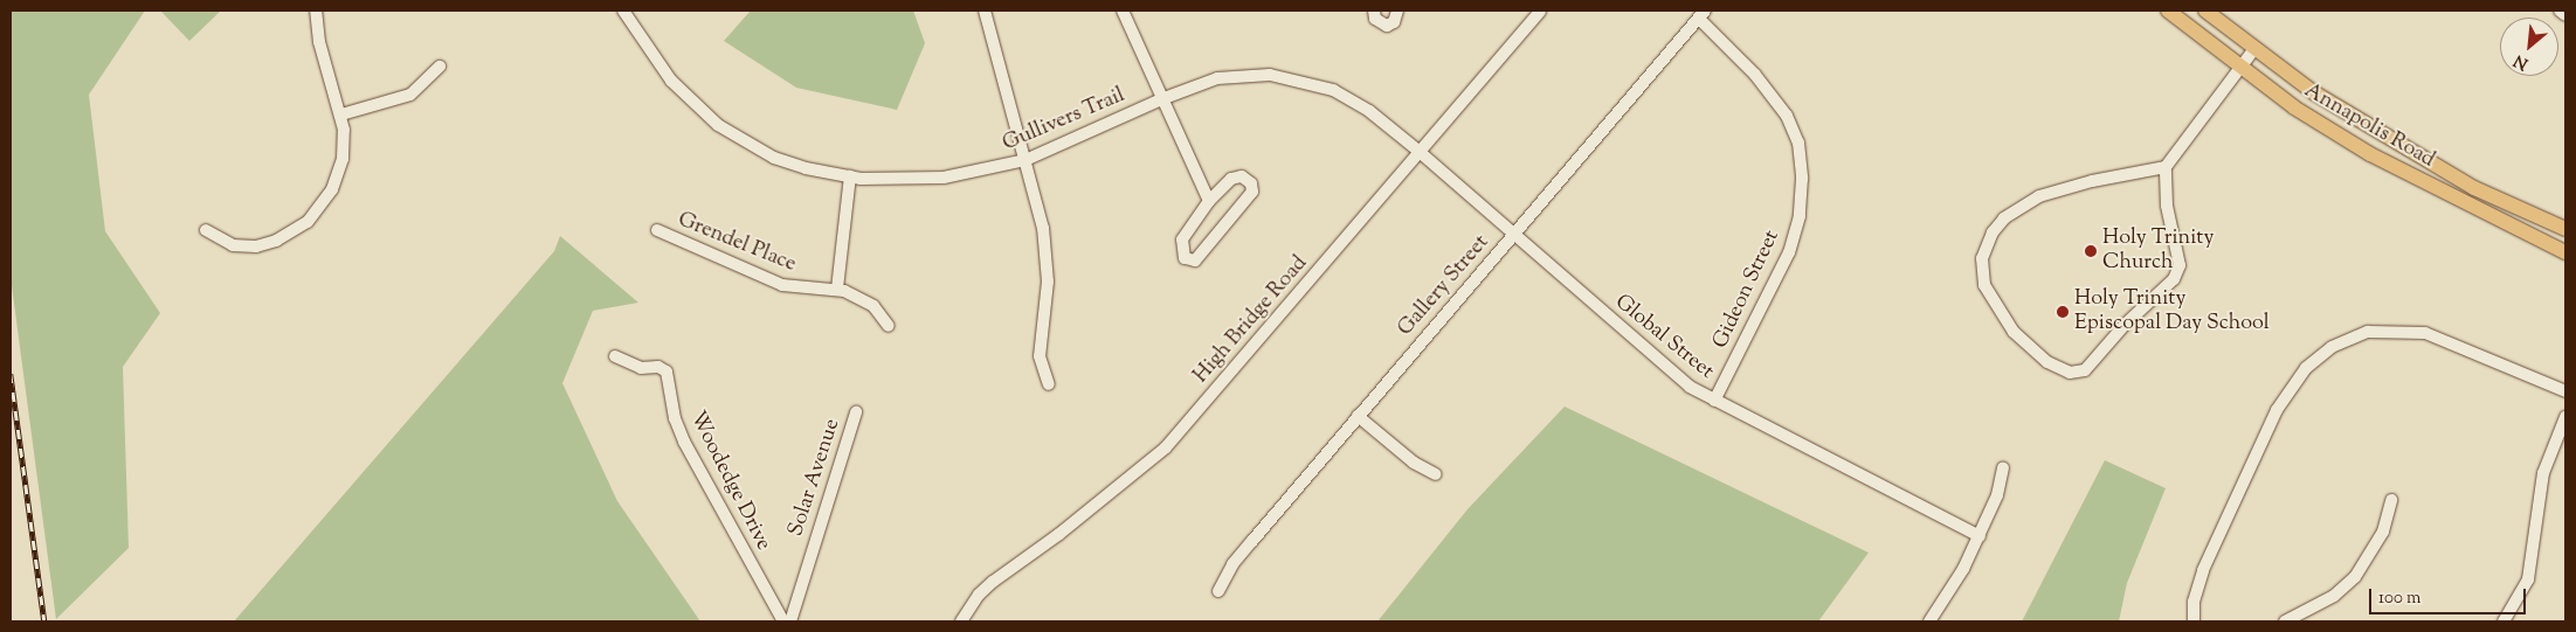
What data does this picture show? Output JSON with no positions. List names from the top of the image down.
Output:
{
  "streets": {
    "main road": ["Annapolis Road"],
    "street": [
      "Gullivers Trail",
      "Grendel Place",
      "Gallery Street",
      "Gideon Street",
      "High Bridge Road",
      "Global Street",
      "Solar Avenue",
      "Woodedge Drive"
    ]
  },
  "crossings": [
    ["Gullivers Trail", "High Bridge Road"],
    ["Gullivers Trail", "Global Street"],
    ["Gallery Street", "Gideon Street"],
    ["Gallery Street", "Global Street"],
    ["Gideon Street", "Global Street"],
    ["High Bridge Road", "Global Street"]
  ],
  "places": ["Holy Trinity Church", "Holy Trinity Episcopal Day School"],
  "scale_bar": "100 m",
  "north": "bottom left"
}
